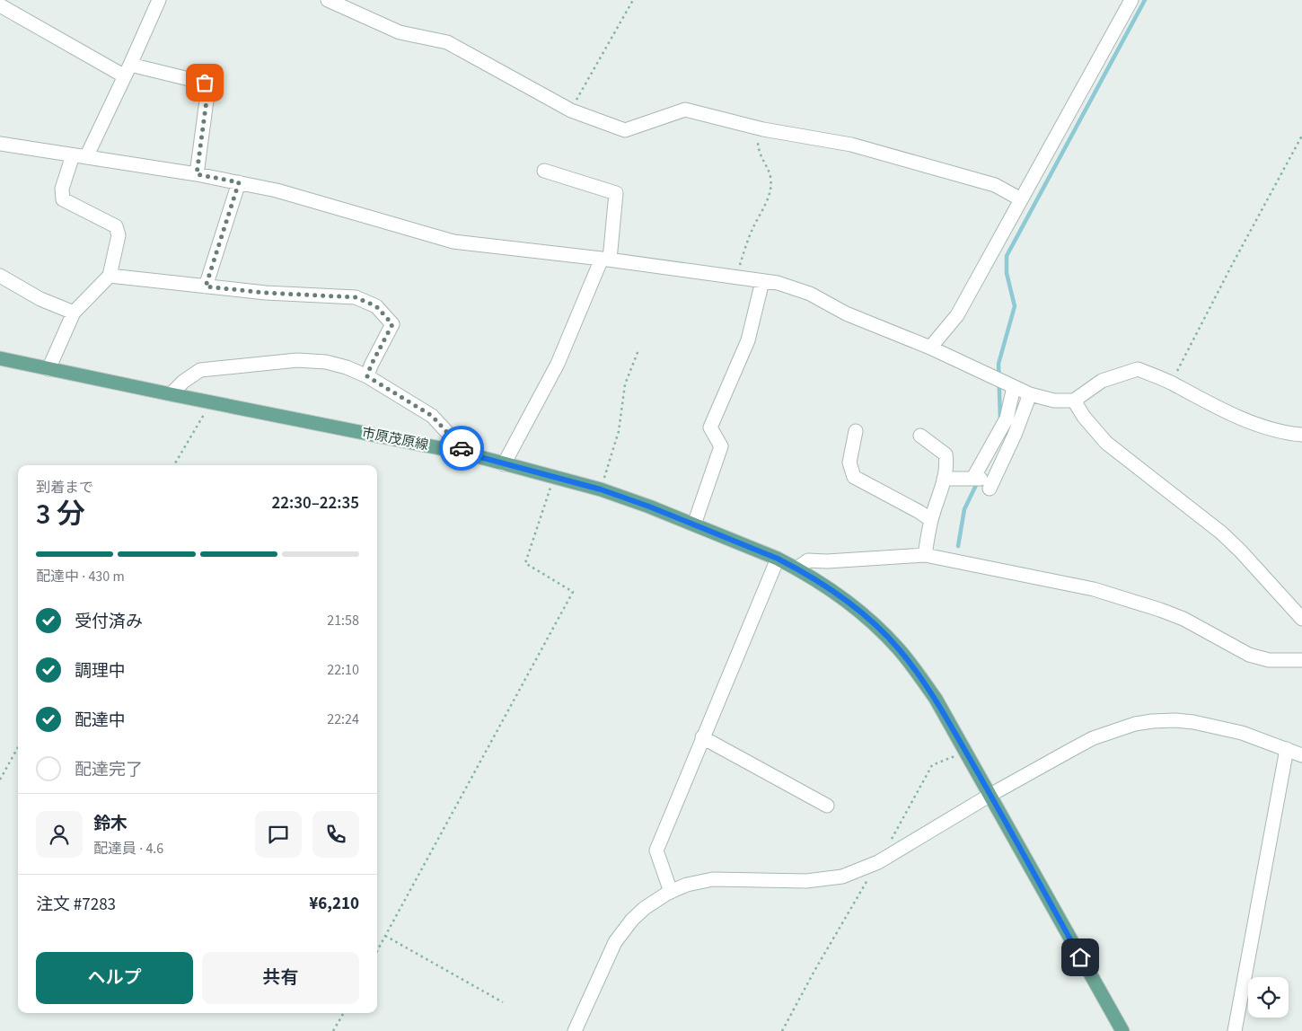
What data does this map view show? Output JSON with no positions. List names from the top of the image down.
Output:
{
  "streets": {
    "main road": ["市原茂原線"]
  },
  "page": {
    "heading": ["3 分", "到着まで", "22:30–22:35"],
    "panel": [
      "鈴木",
      "配達員 · 4.6",
      "注文 #7283",
      "¥6,210"
    ],
    "bar": "配達中 · 430 m",
    "list": [
      ["受付済み", "21:58"],
      ["調理中", "22:10"],
      ["配達中", "22:24"],
      "配達完了"
    ],
    "buttons": ["ヘルプ", "共有"]
  }
}
